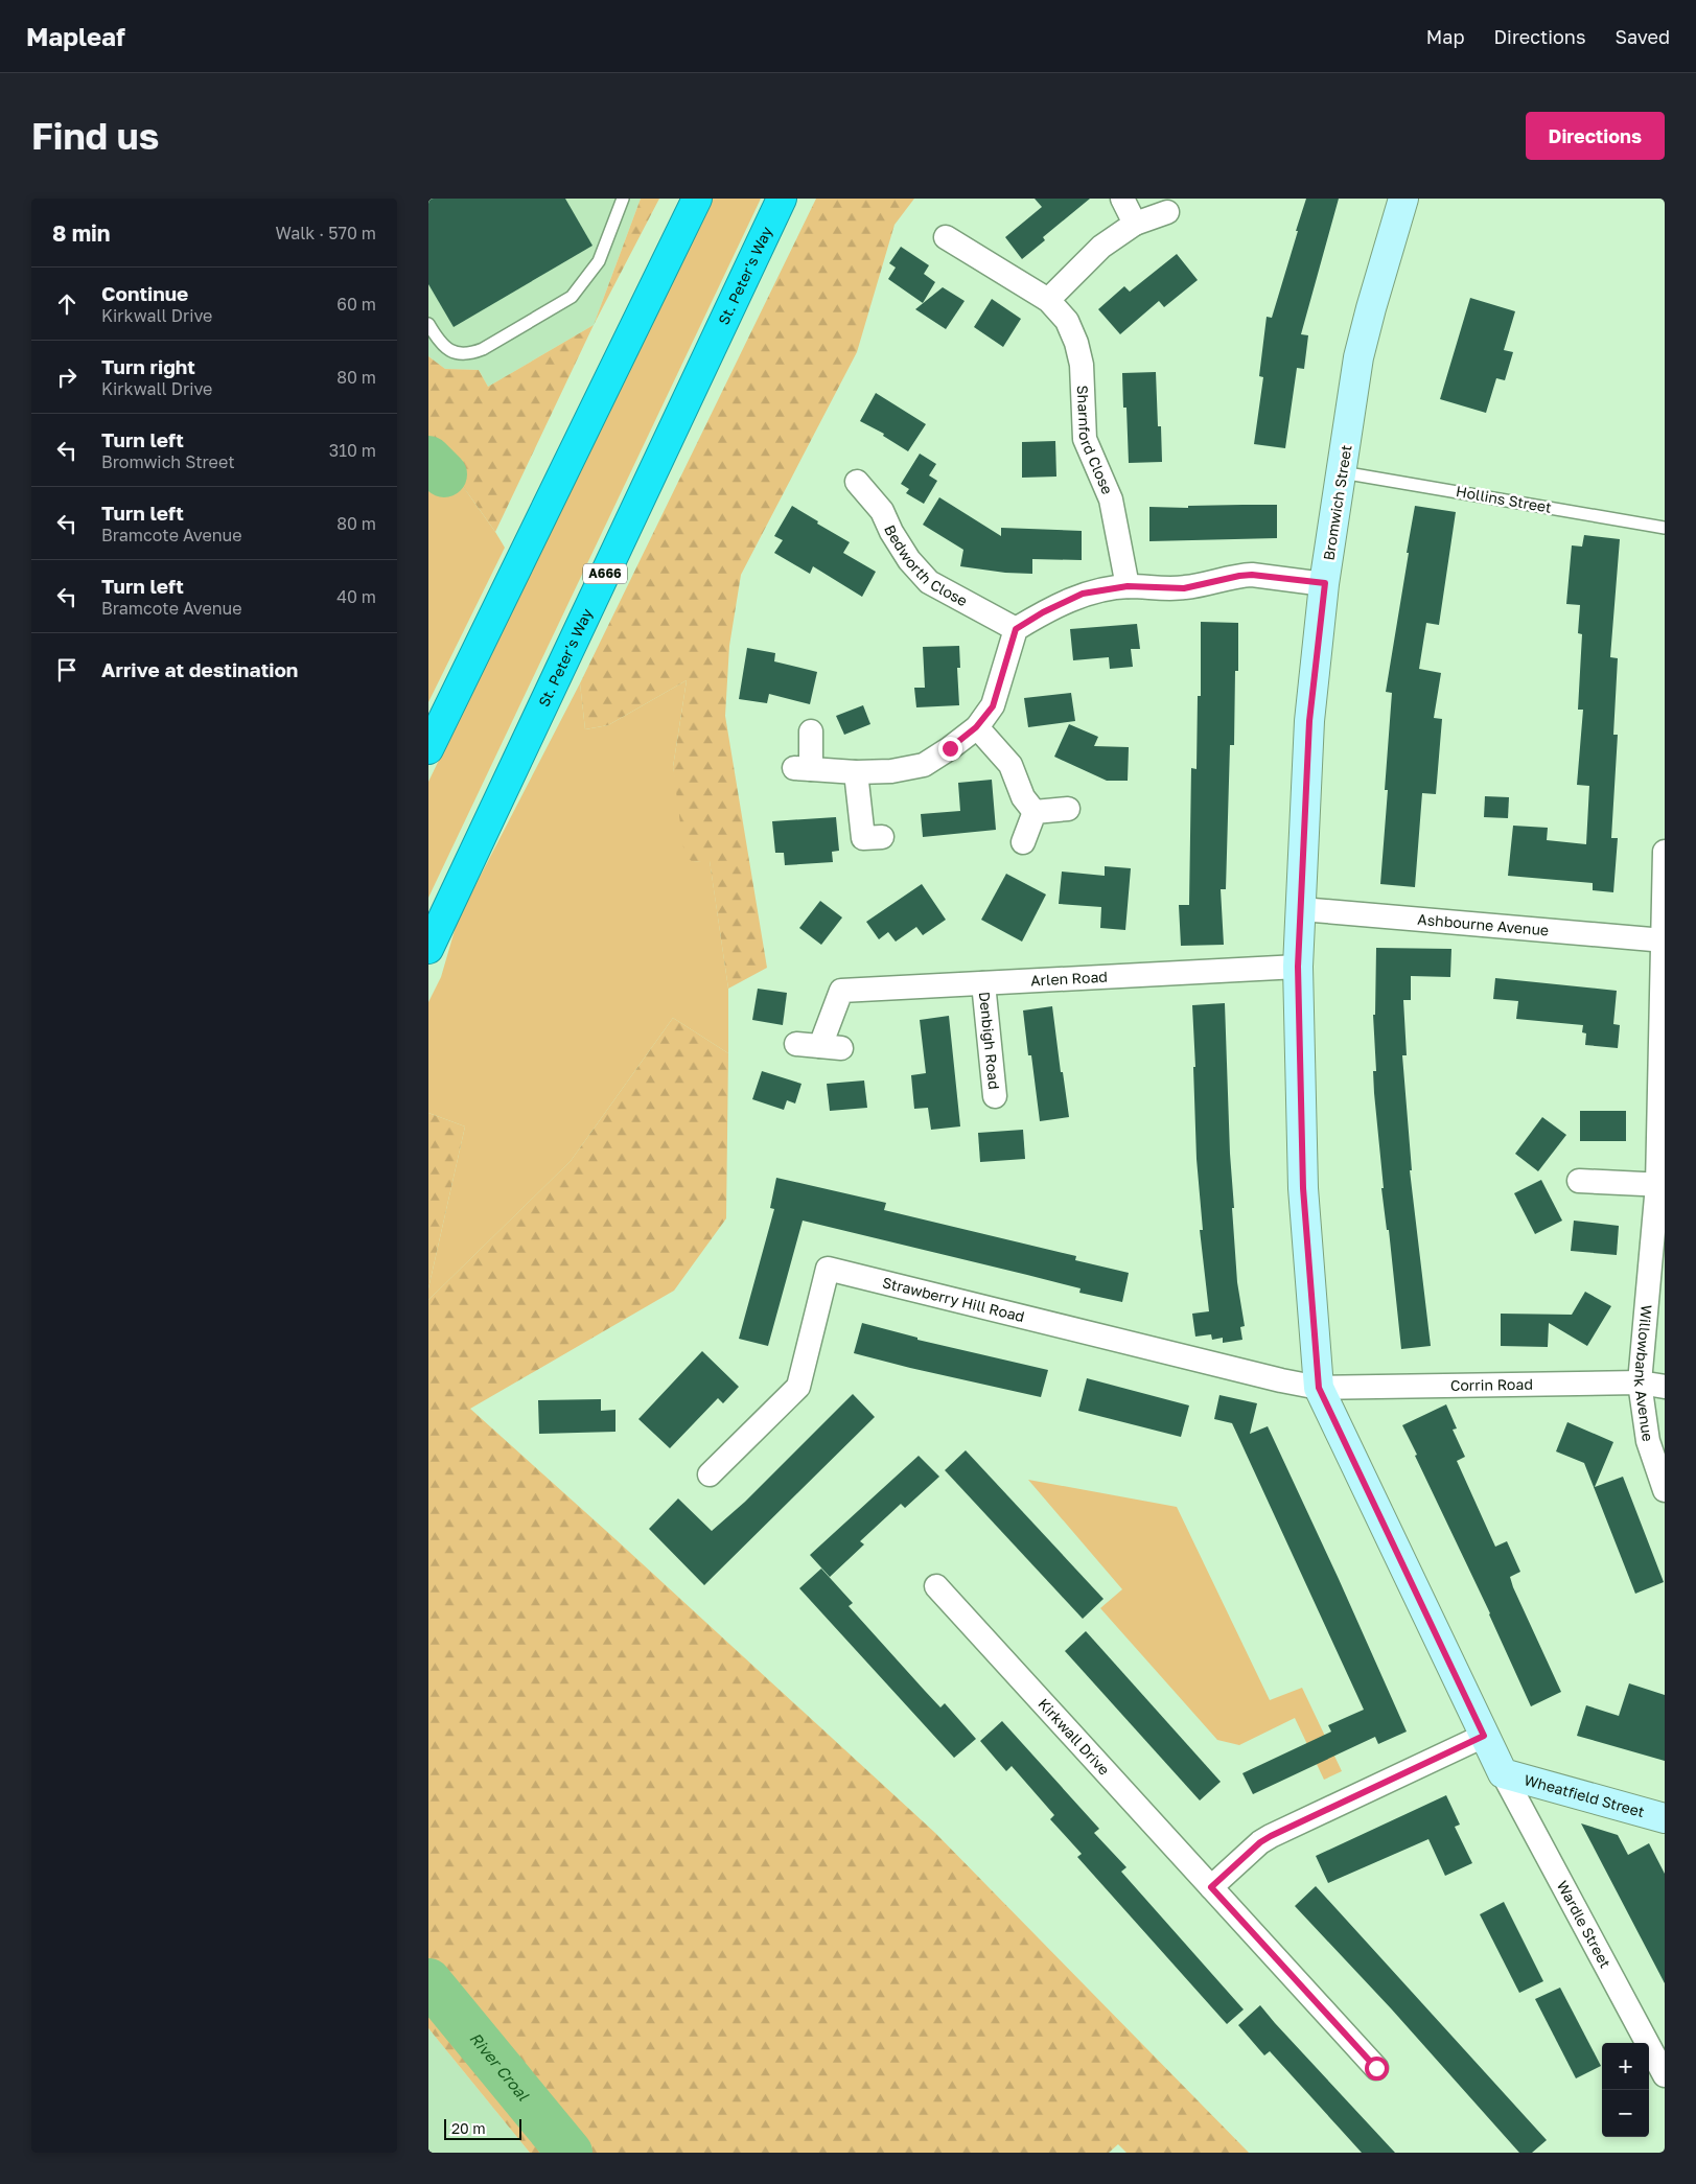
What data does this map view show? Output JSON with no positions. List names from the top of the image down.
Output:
{
  "streets": {
    "highway": ["St. Peter's Way", "A666"],
    "street": [
      "Sharnford Close",
      "Bromwich Street",
      "Bedworth Close",
      "Ashbourne Avenue",
      "Arlen Road",
      "Denbigh Road",
      "Strawberry Hill Road",
      "Willowbank Avenue",
      "Corrin Road",
      "Kirkwall Drive",
      "Wheatfield Street",
      "Wardle Street"
    ],
    "lane": ["Hollins Street"]
  },
  "crossings": [
    ["Hollins Street", "Bromwich Street"],
    ["Bromwich Street", "Ashbourne Avenue"],
    ["Bromwich Street", "Arlen Road"],
    ["Bromwich Street", "Strawberry Hill Road"],
    ["Bromwich Street", "Corrin Road"],
    ["Bromwich Street", "Wheatfield Street"],
    ["Bromwich Street", "Wardle Street"],
    ["Ashbourne Avenue", "Willowbank Avenue"],
    ["Arlen Road", "Denbigh Road"],
    ["Strawberry Hill Road", "Corrin Road"],
    ["Willowbank Avenue", "Corrin Road"],
    ["Wheatfield Street", "Wardle Street"]
  ],
  "water": ["River Croal"],
  "scale_bar": "20 m",
  "page": {
    "header": "Mapleaf",
    "nav": ["Map", "Directions", "Saved"],
    "buttons": "Directions",
    "title": "Find us",
    "heading": ["8 min", "Walk · 570 m"],
    "list": [
      ["Continue", "Kirkwall Drive", "60 m"],
      ["Turn right", "Kirkwall Drive", "80 m"],
      ["Turn left", "Bromwich Street", "310 m"],
      ["Turn left", "Bramcote Avenue", "80 m"],
      ["Turn left", "Bramcote Avenue", "40 m"],
      "Arrive at destination"
    ],
    "map_buttons": ["+", "−"],
    "scale": "20 m"
  }
}
